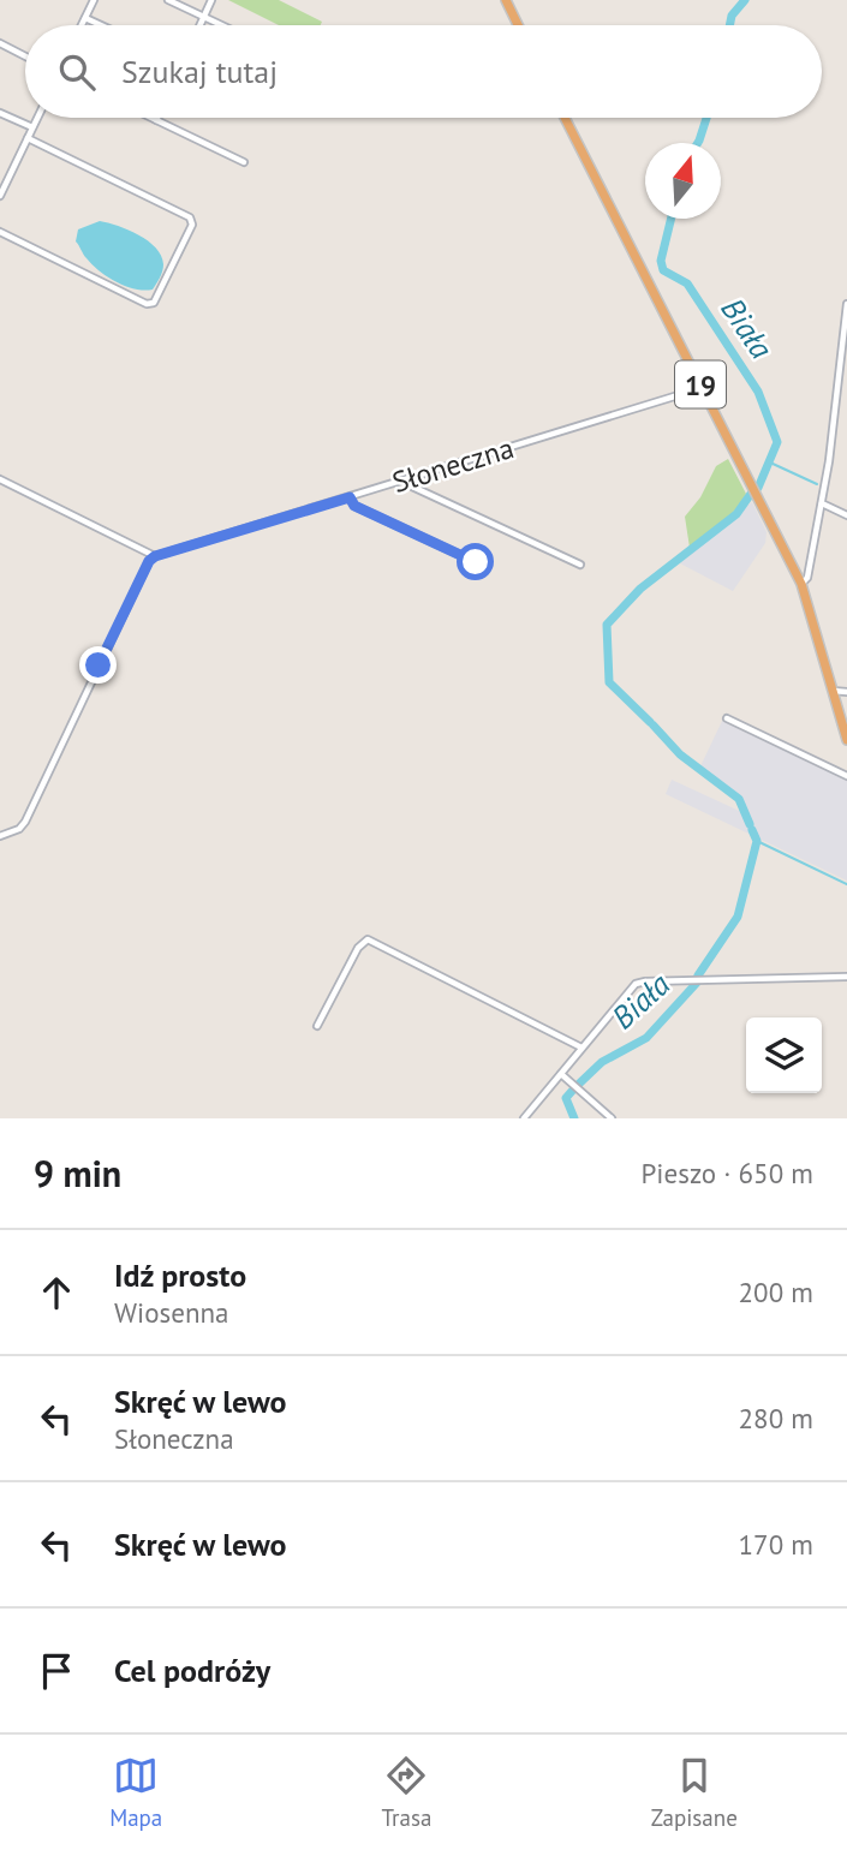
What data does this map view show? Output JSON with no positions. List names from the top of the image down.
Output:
{
  "streets": {
    "highway": ["19"],
    "street": ["Słoneczna"]
  },
  "crossings": [
    ["19", "Słoneczna"]
  ],
  "water": ["Biała"],
  "north": "top",
  "page": {
    "search": "Szukaj tutaj",
    "heading": ["9 min", "Pieszo · 650 m"],
    "list": [
      ["Idź prosto", "Wiosenna", "200 m"],
      ["Skręć w lewo", "Słoneczna", "280 m"],
      ["Skręć w lewo", "170 m"],
      "Cel podróży"
    ],
    "nav": ["Mapa", "Trasa", "Zapisane"]
  }
}
